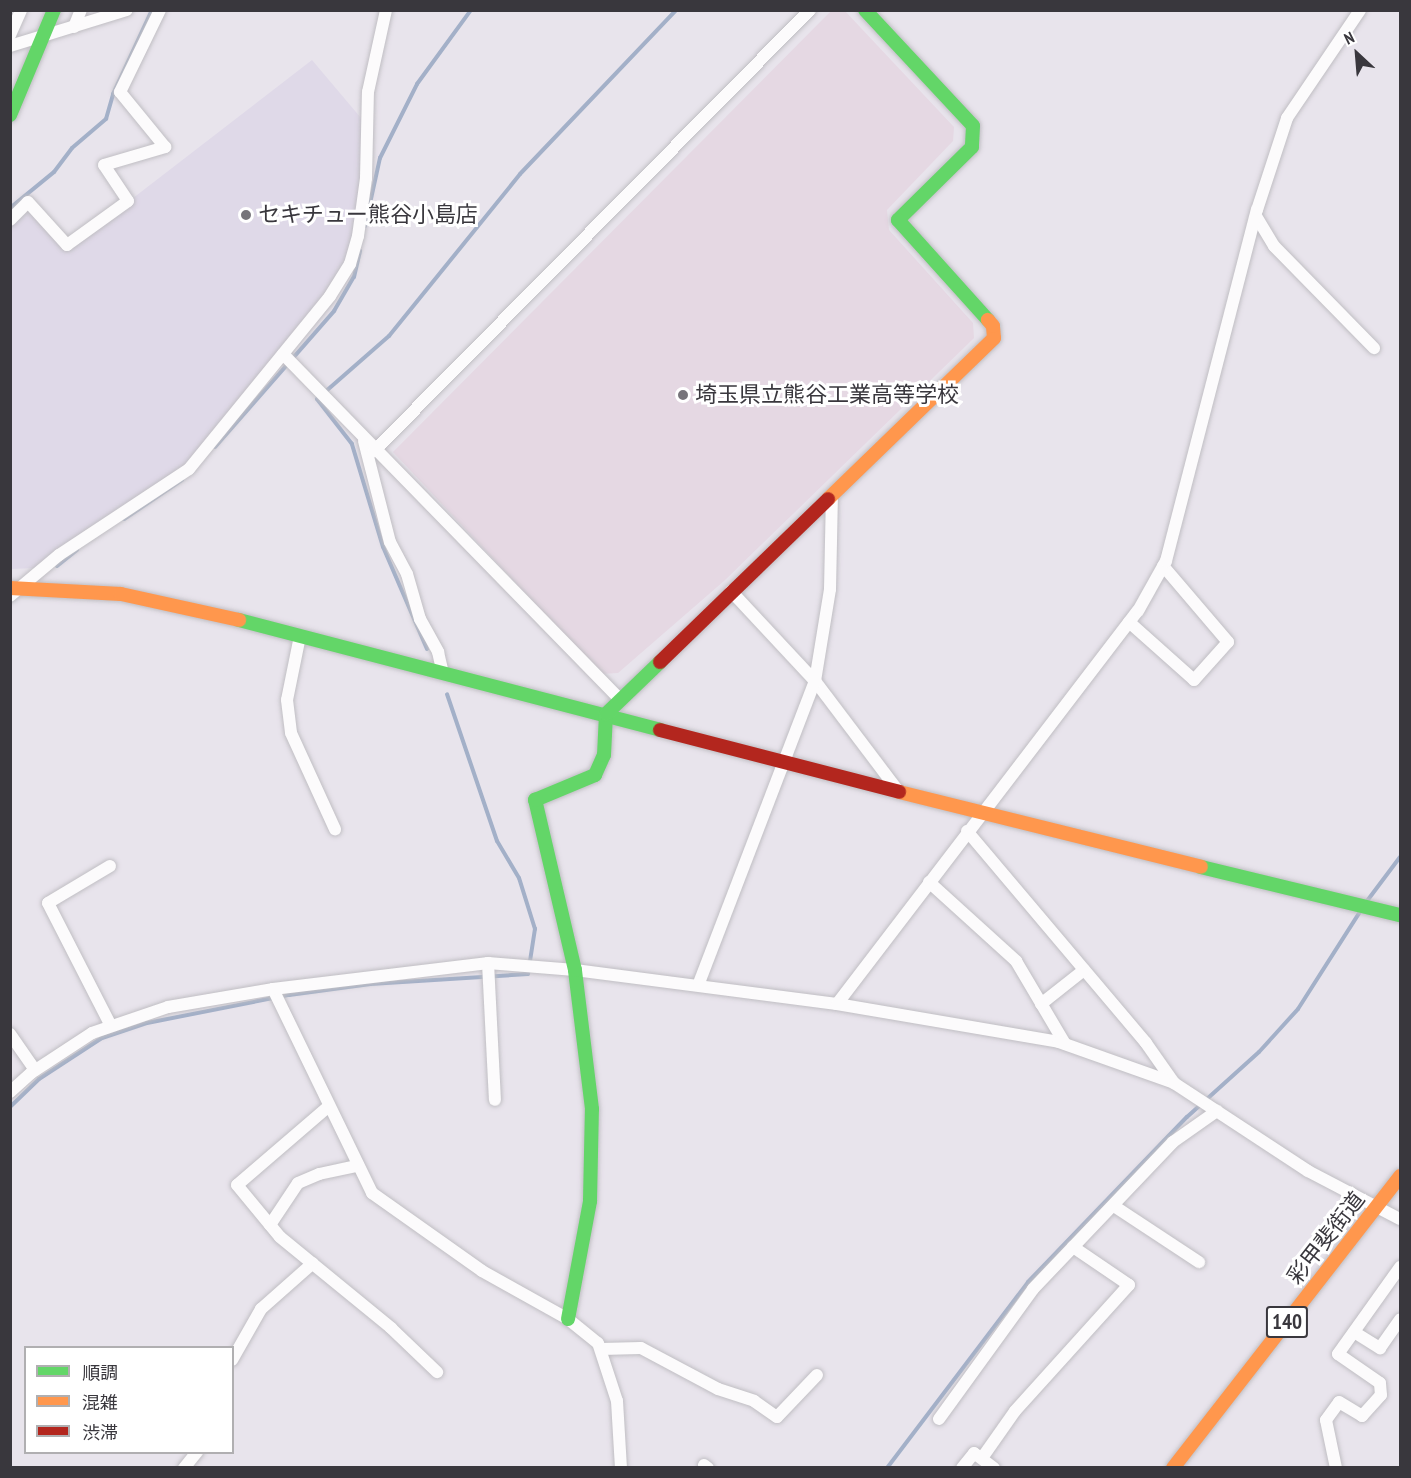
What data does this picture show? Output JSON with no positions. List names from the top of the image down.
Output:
{
  "streets": {
    "main road": ["彩甲斐街道", "140"]
  },
  "places": ["セキチュー熊谷小島店", "埼玉県立熊谷工業高等学校"],
  "legend": ["順調", "混雑", "渋滞"],
  "north": "top left"
}
